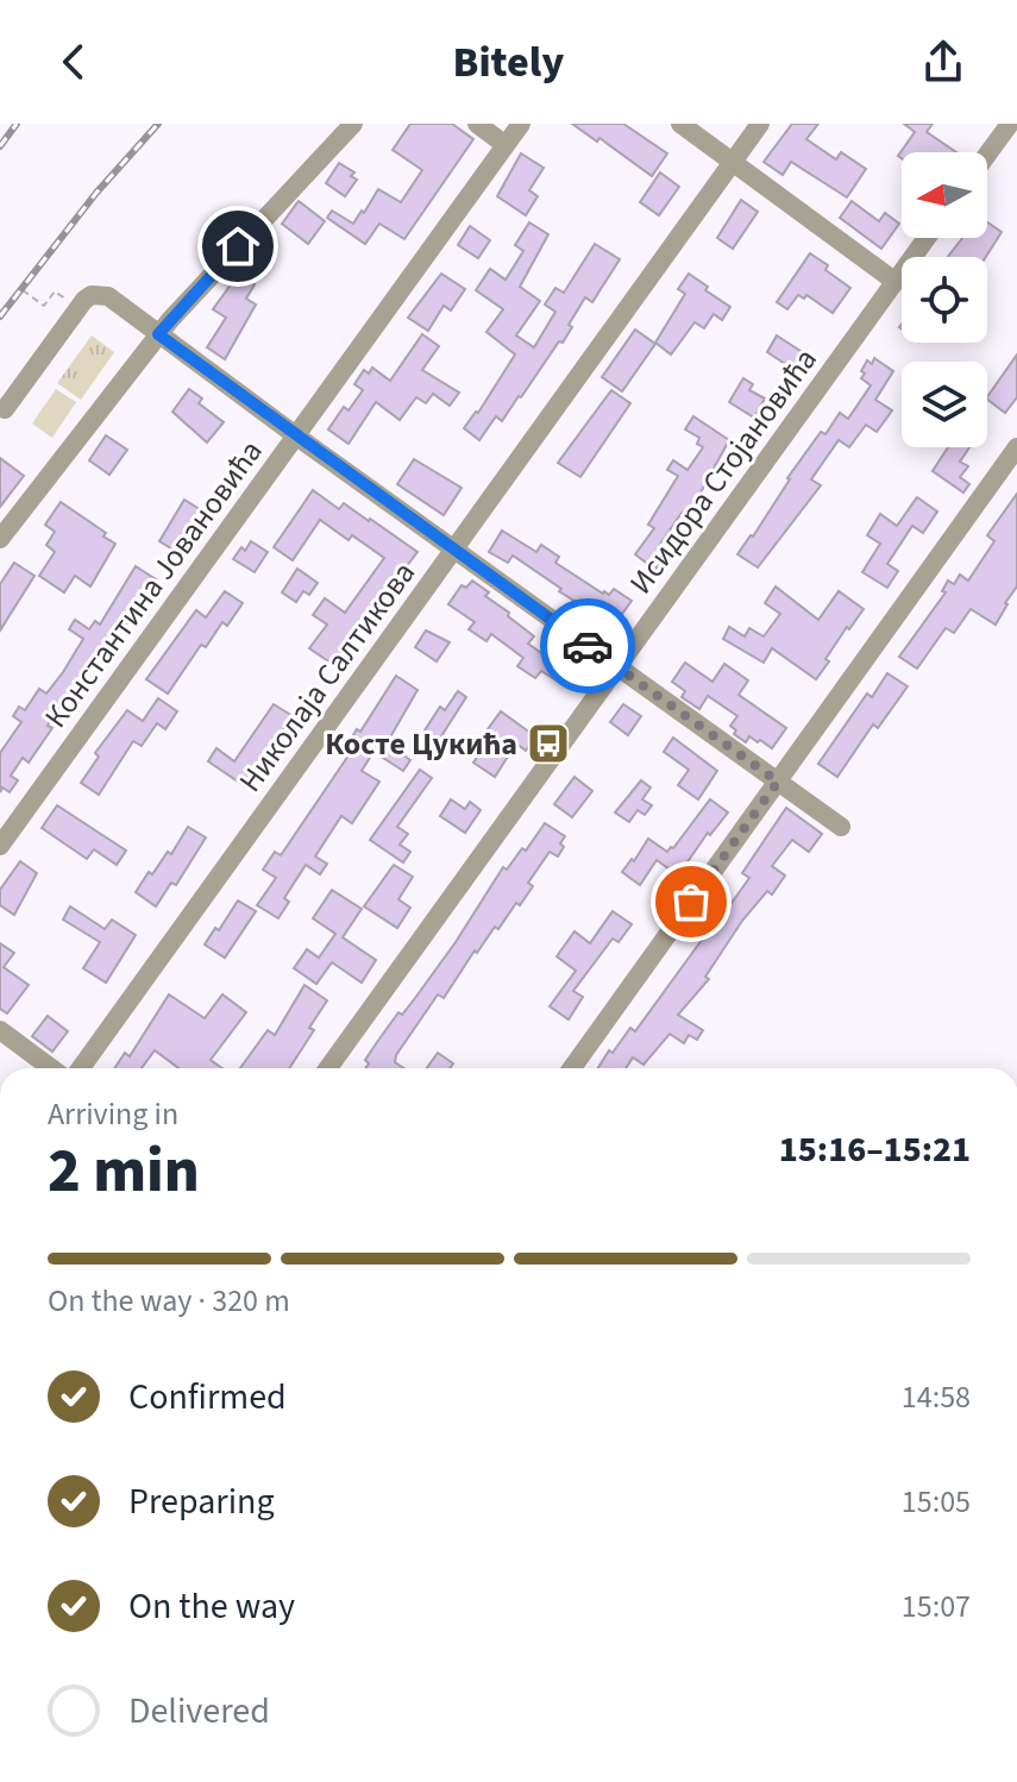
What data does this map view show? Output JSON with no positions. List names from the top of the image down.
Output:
{
  "streets": {
    "street": ["Исидора Стојановића", "Константина Јовановића", "Николаја Салтикова"]
  },
  "places": {
    "bus stop": ["Косте Цукића"]
  },
  "north": "left",
  "page": {
    "header": "Bitely",
    "heading": ["2 min", "Arriving in", "15:16–15:21"],
    "bar": "On the way · 320 m",
    "list": [
      ["Confirmed", "14:58"],
      ["Preparing", "15:05"],
      ["On the way", "15:07"],
      "Delivered"
    ]
  }
}
